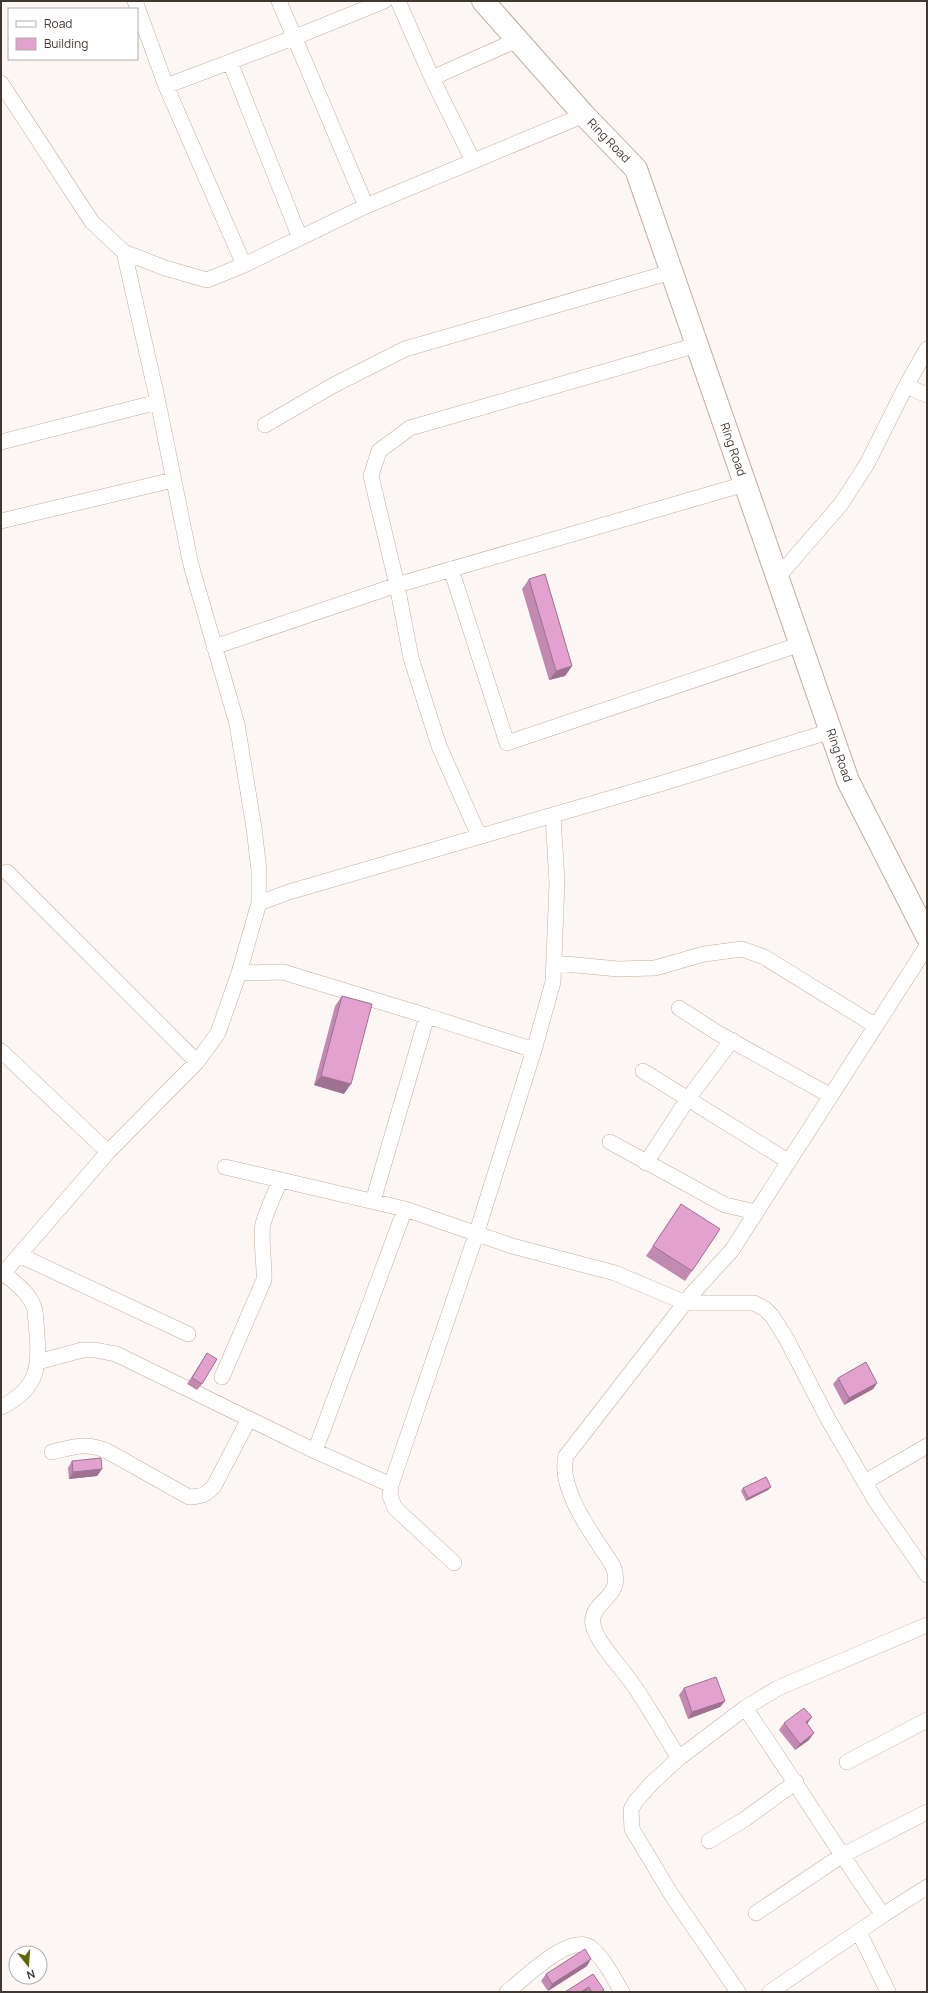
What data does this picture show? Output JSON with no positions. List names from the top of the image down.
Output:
{
  "streets": {
    "main road": ["Ring Road"]
  },
  "legend": ["Road", "Building"],
  "north": "bottom"
}
